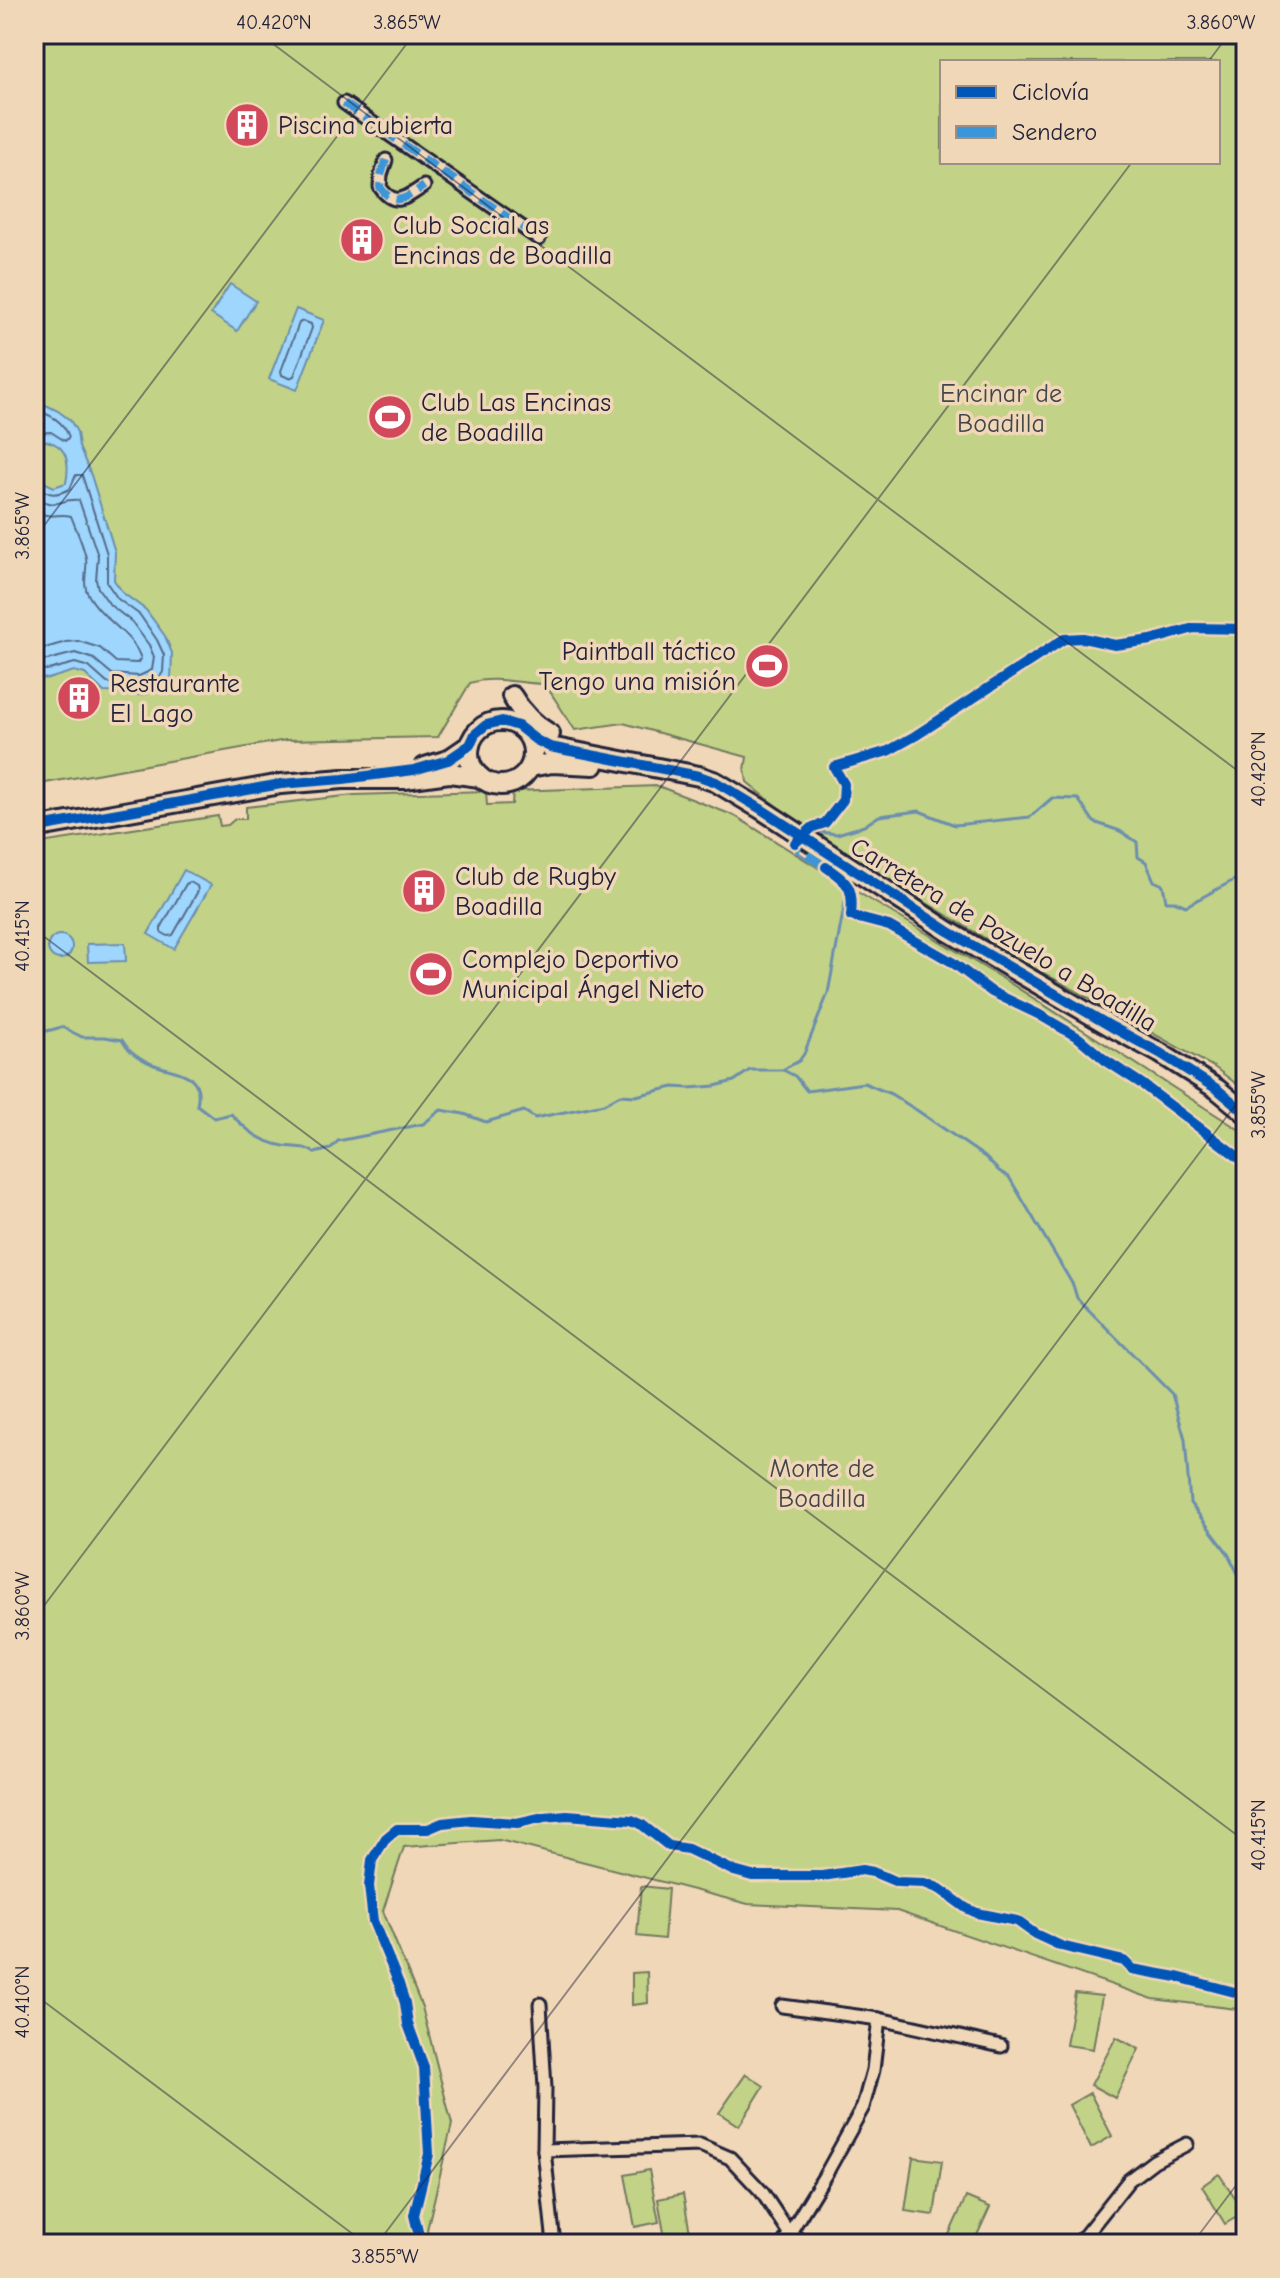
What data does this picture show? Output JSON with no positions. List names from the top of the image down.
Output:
{
  "streets": {
    "main road": ["Carretera de Pozuelo a Boadilla"]
  },
  "parks": ["Encinar de Boadilla", "Monte de Boadilla"],
  "places": {
    "building": [
      "Piscina cubierta",
      "Club Social as Encinas de Boadilla",
      "Restaurante El Lago",
      "Club de Rugby Boadilla"
    ],
    "sports": ["Club Las Encinas de Boadilla", "Paintball táctico Tengo una misión", "Complejo Deportivo Municipal Ángel Nieto"]
  },
  "legend": ["Ciclovía", "Sendero"],
  "coordinates": [
    "40.420°N",
    "3.865°W",
    "3.860°W",
    "40.415°N",
    "3.855°W",
    "40.410°N"
  ]
}
